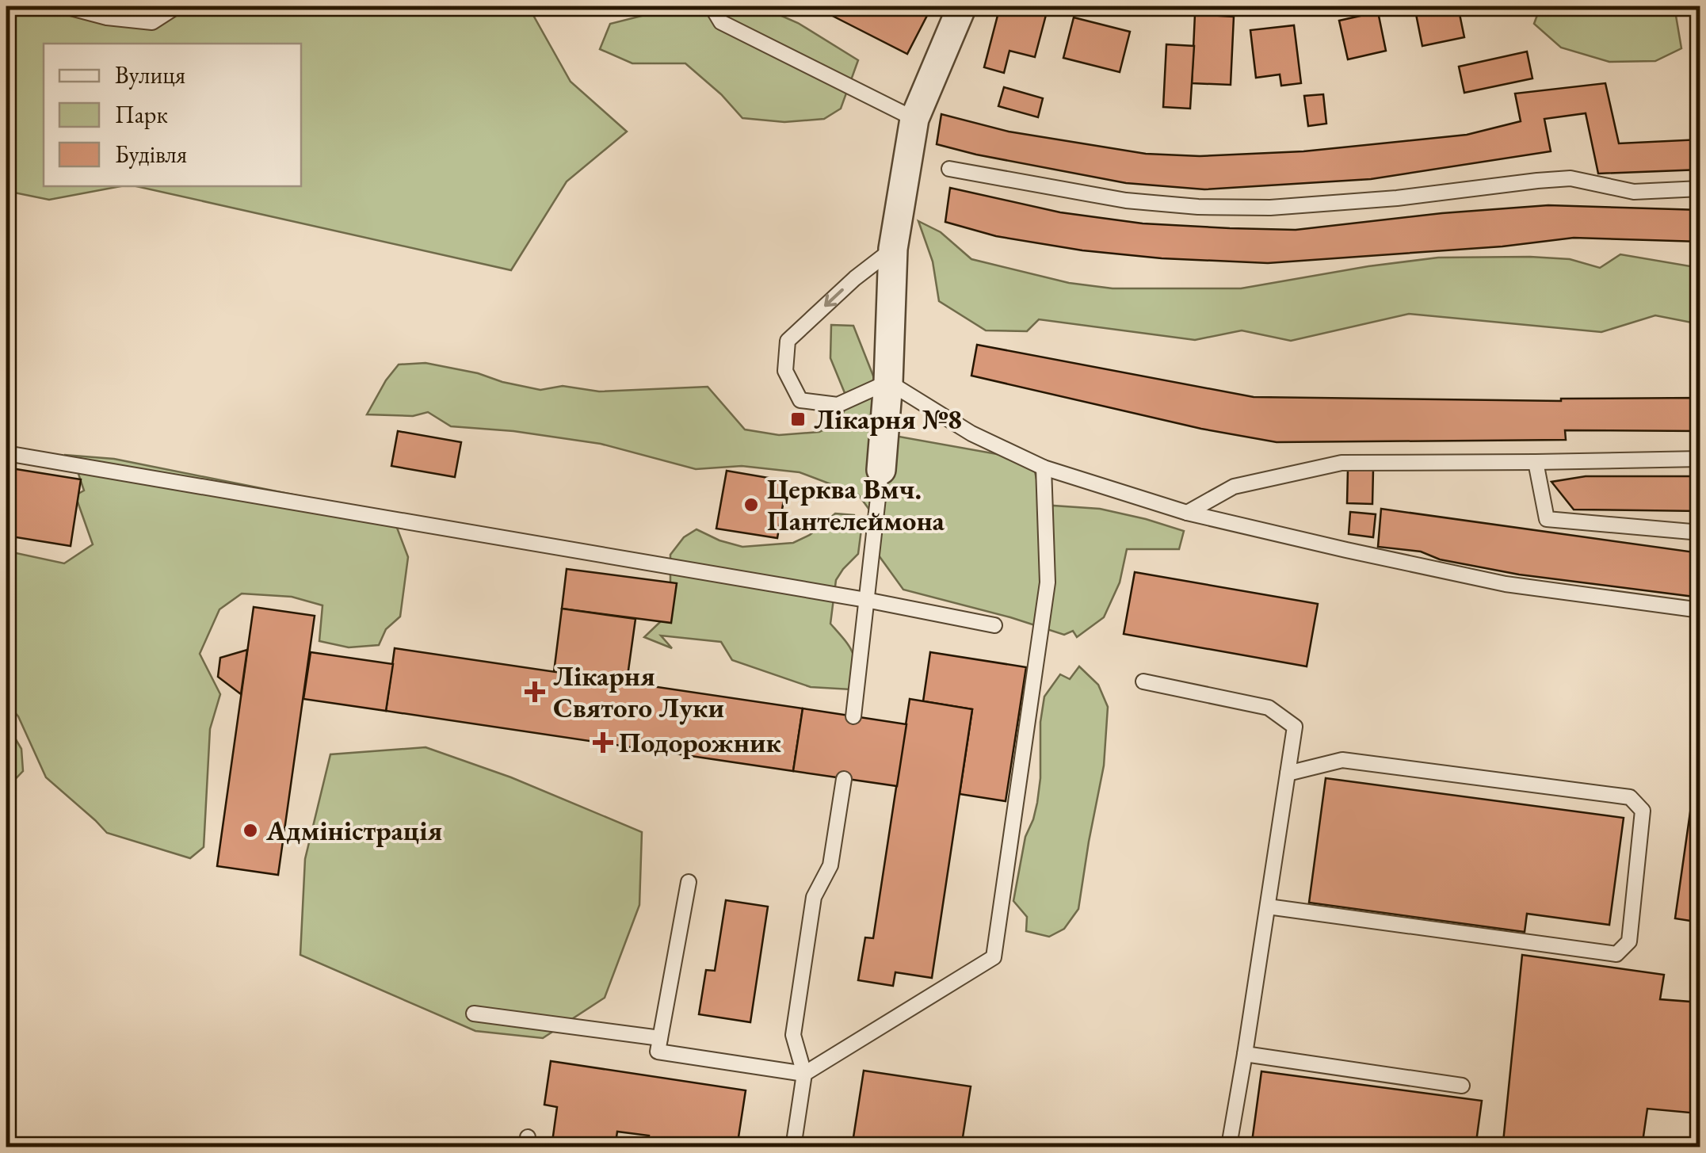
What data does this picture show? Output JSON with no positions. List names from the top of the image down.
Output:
{
  "places": {
    "transit": ["Лікарня №8"],
    "other": ["Церква Вмч. Пантелеймона", "Адміністрація"],
    "health": ["Лікарня Святого Луки", "Подорожник"]
  },
  "legend": ["Вулиця", "Парк", "Будівля"]
}
